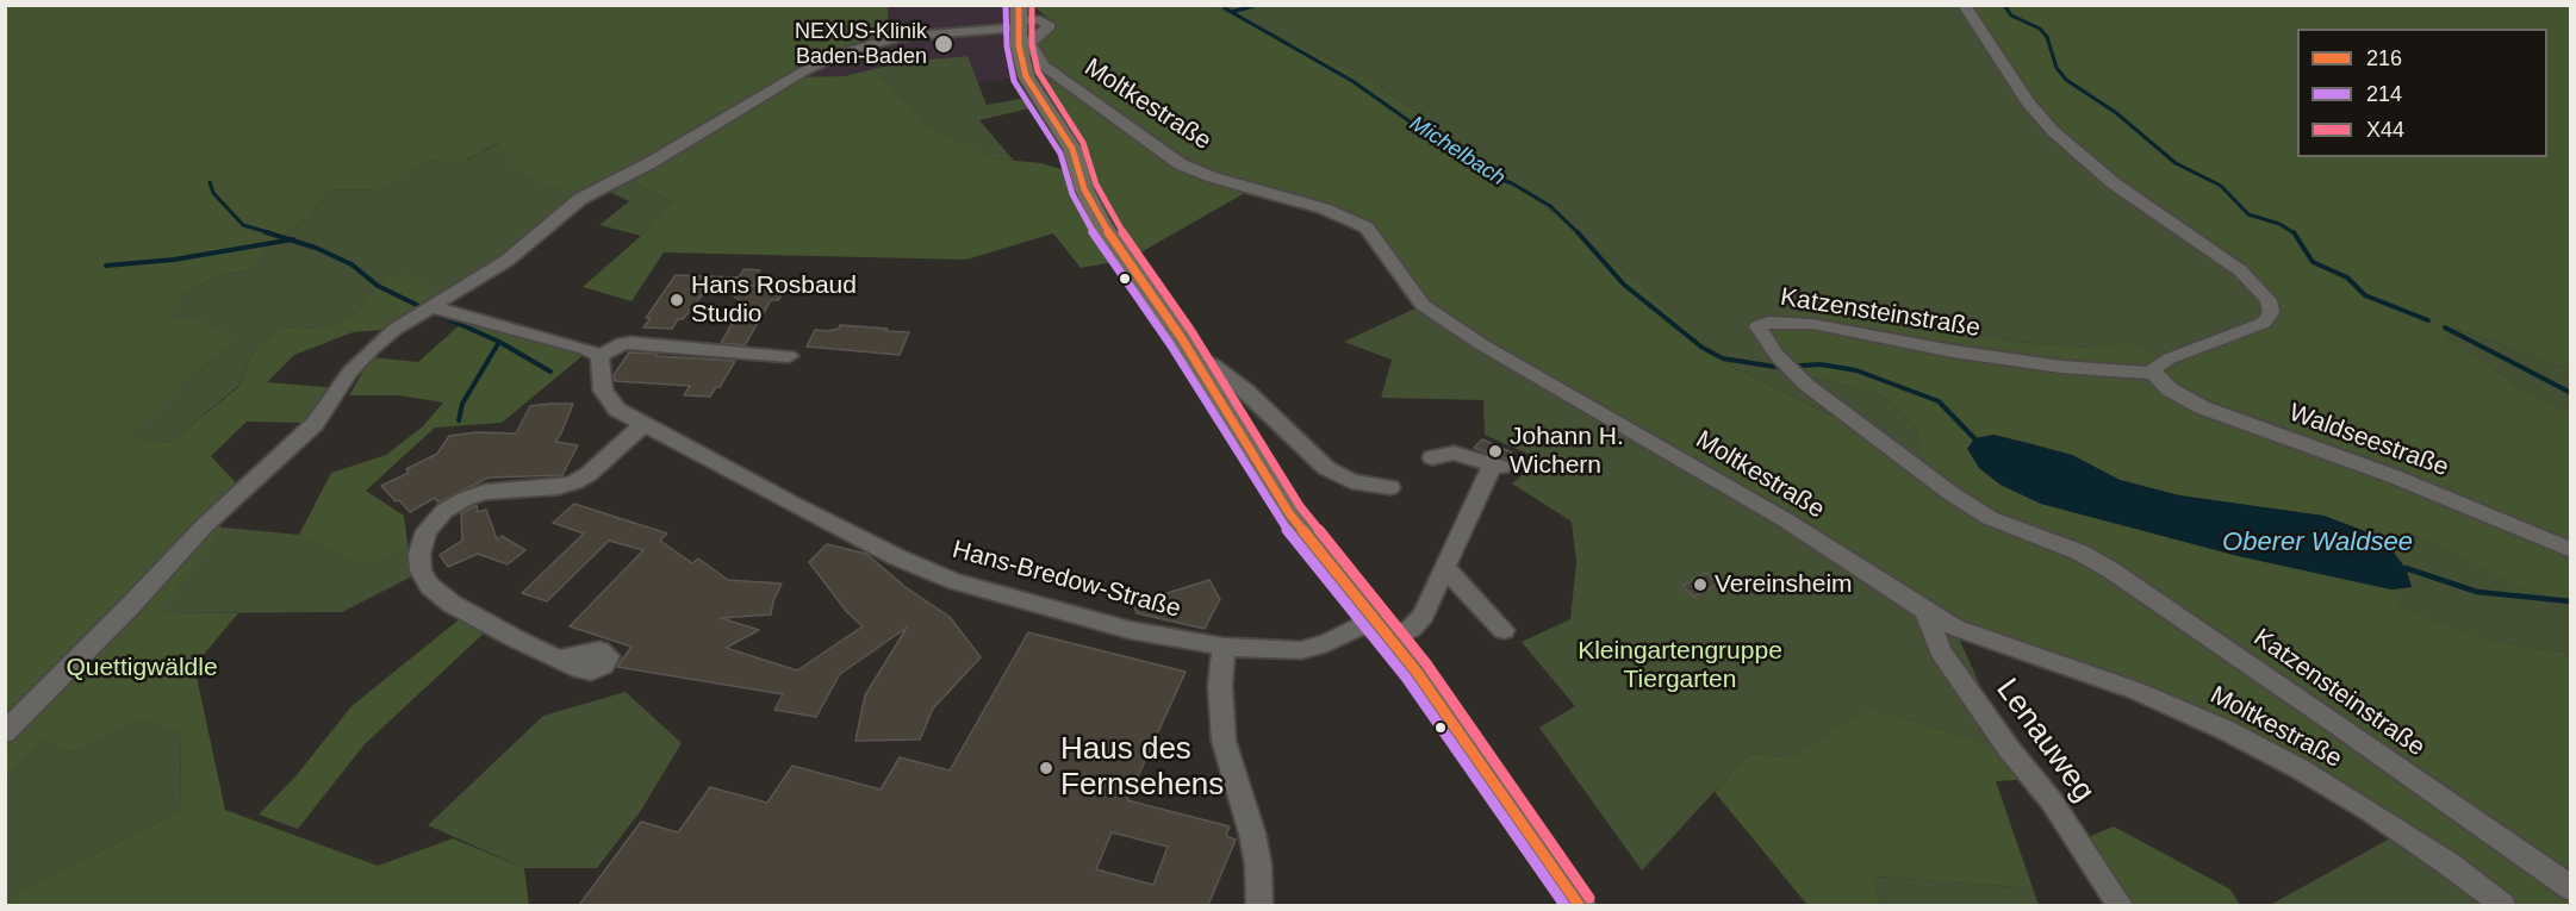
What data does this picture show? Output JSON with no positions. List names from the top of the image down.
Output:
{
  "streets": {
    "street": [
      "Moltkestraße",
      "Katzensteinstraße",
      "Waldseestraße",
      "Hans-Bredow-Straße",
      "Lenauweg"
    ]
  },
  "crossings": [
    ["Moltkestraße", "Lenauweg"],
    ["Katzensteinstraße", "Waldseestraße"]
  ],
  "water": ["Michelbach", "Oberer Waldsee"],
  "parks": ["Kleingartengruppe Tiergarten", "Quettigwäldle"],
  "places": [
    "NEXUS-Klinik Baden-Baden",
    "Hans Rosbaud Studio",
    "Johann H. Wichern",
    "Vereinsheim",
    "Haus des Fernsehens"
  ],
  "lines": ["transit line 216", "transit line 214", "transit line X44"],
  "legend": ["216", "214", "X44"]
}
